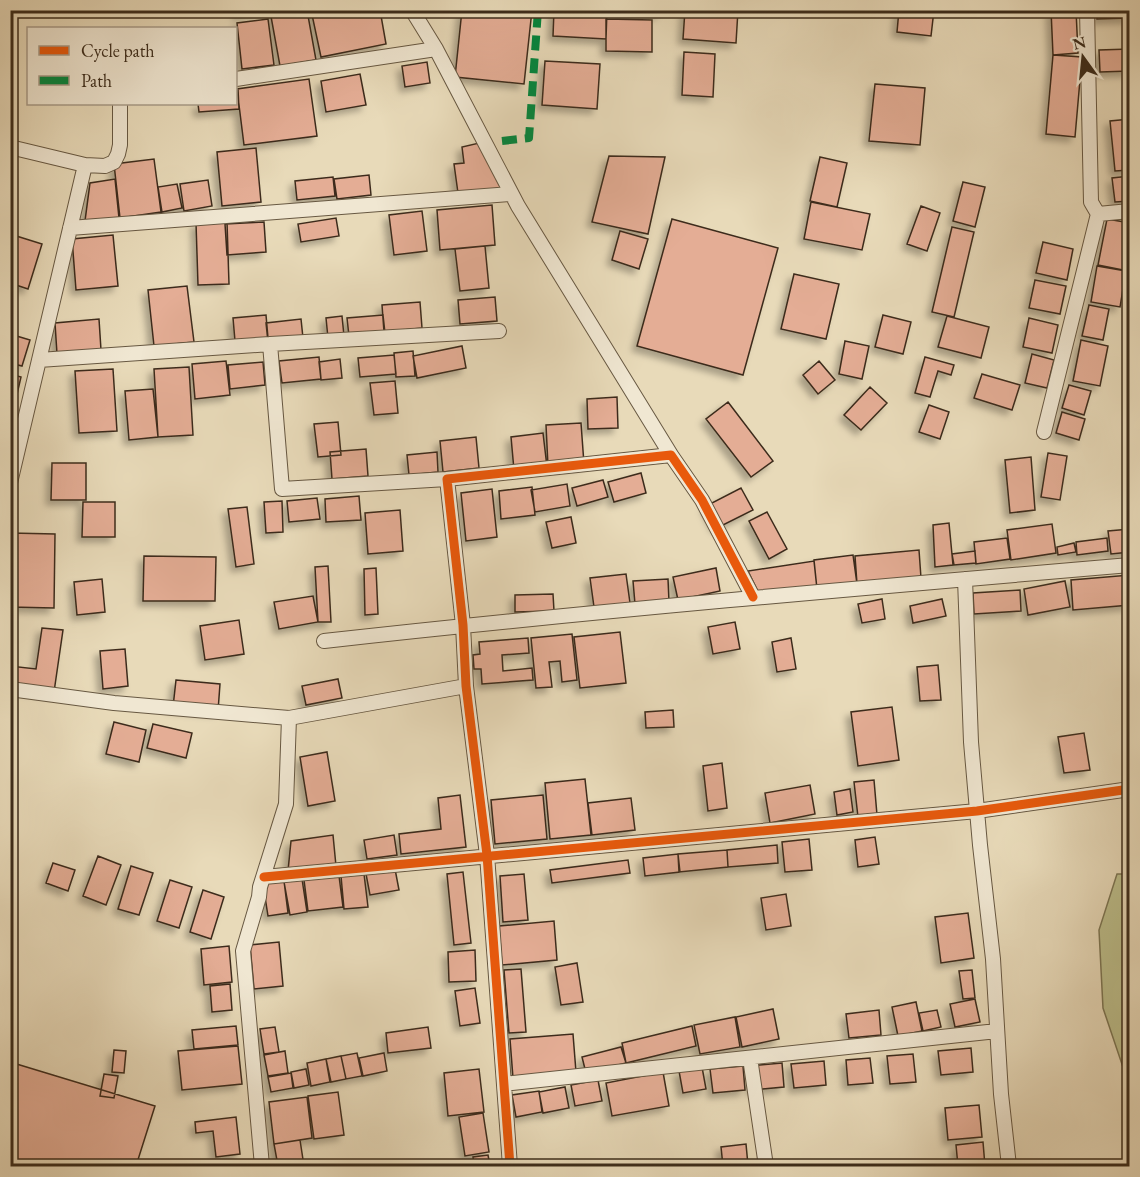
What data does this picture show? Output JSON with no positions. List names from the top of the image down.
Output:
{
  "legend": ["Cycle path", "Path"],
  "north": "top"
}
